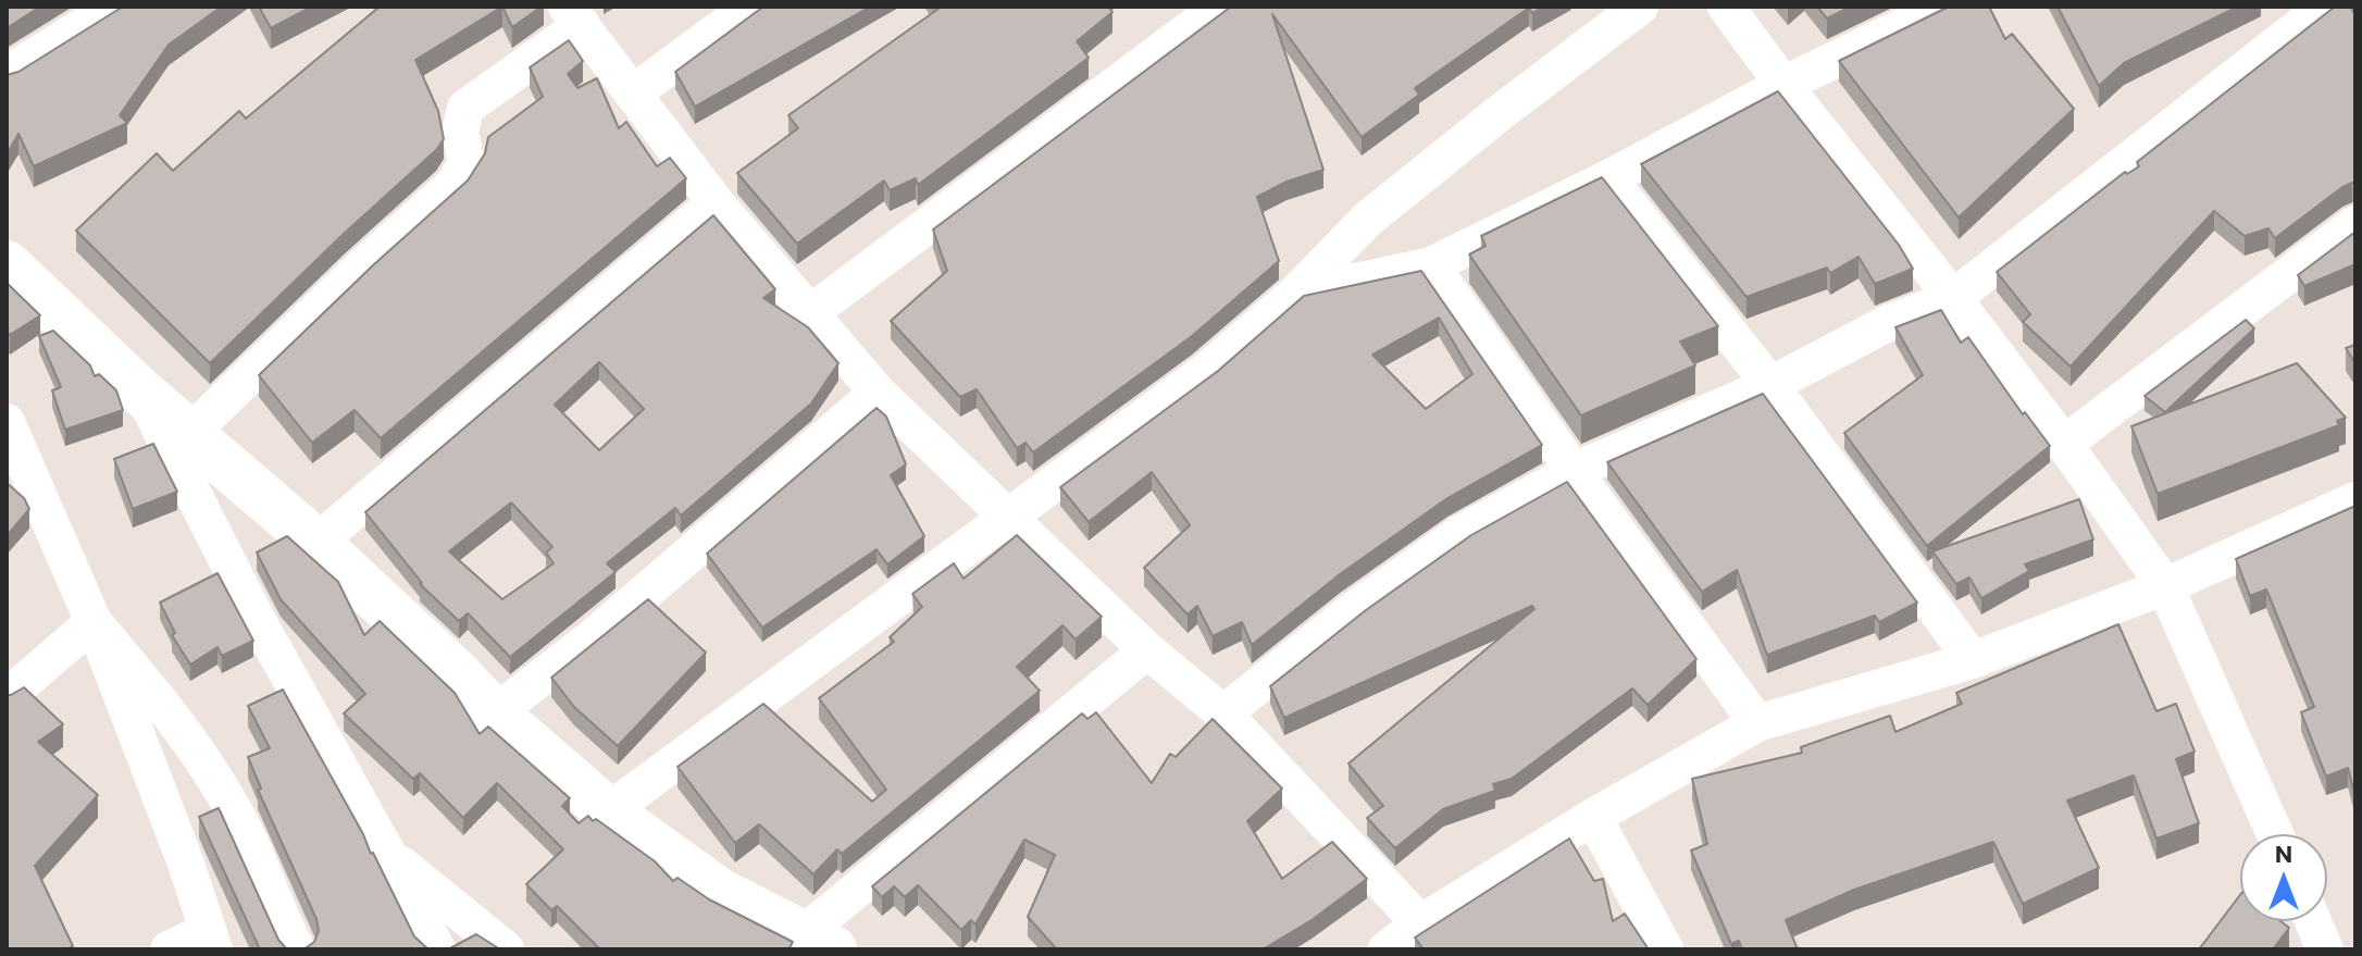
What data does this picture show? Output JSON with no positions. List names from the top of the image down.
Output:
{
  "north": "top"
}
